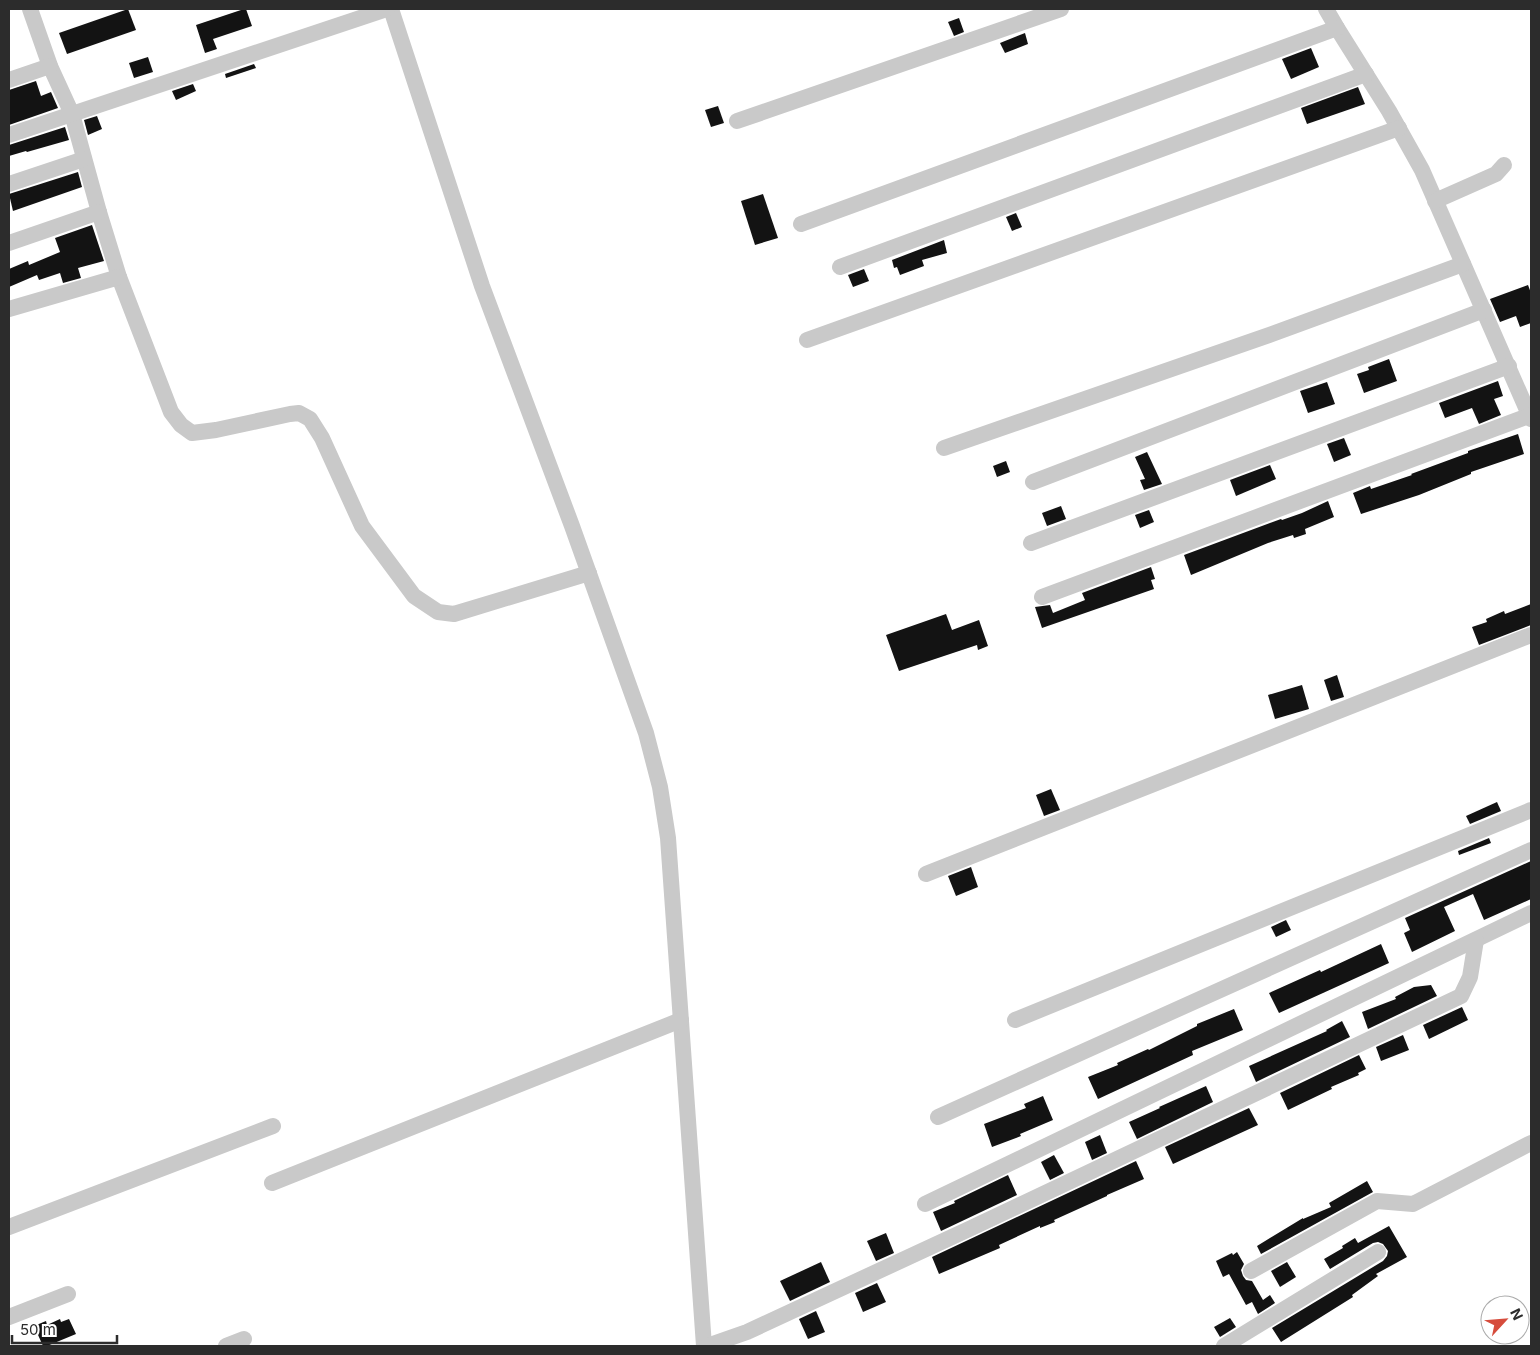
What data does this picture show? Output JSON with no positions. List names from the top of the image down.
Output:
{
  "scale_bar": "50 m",
  "north": "top right"
}
